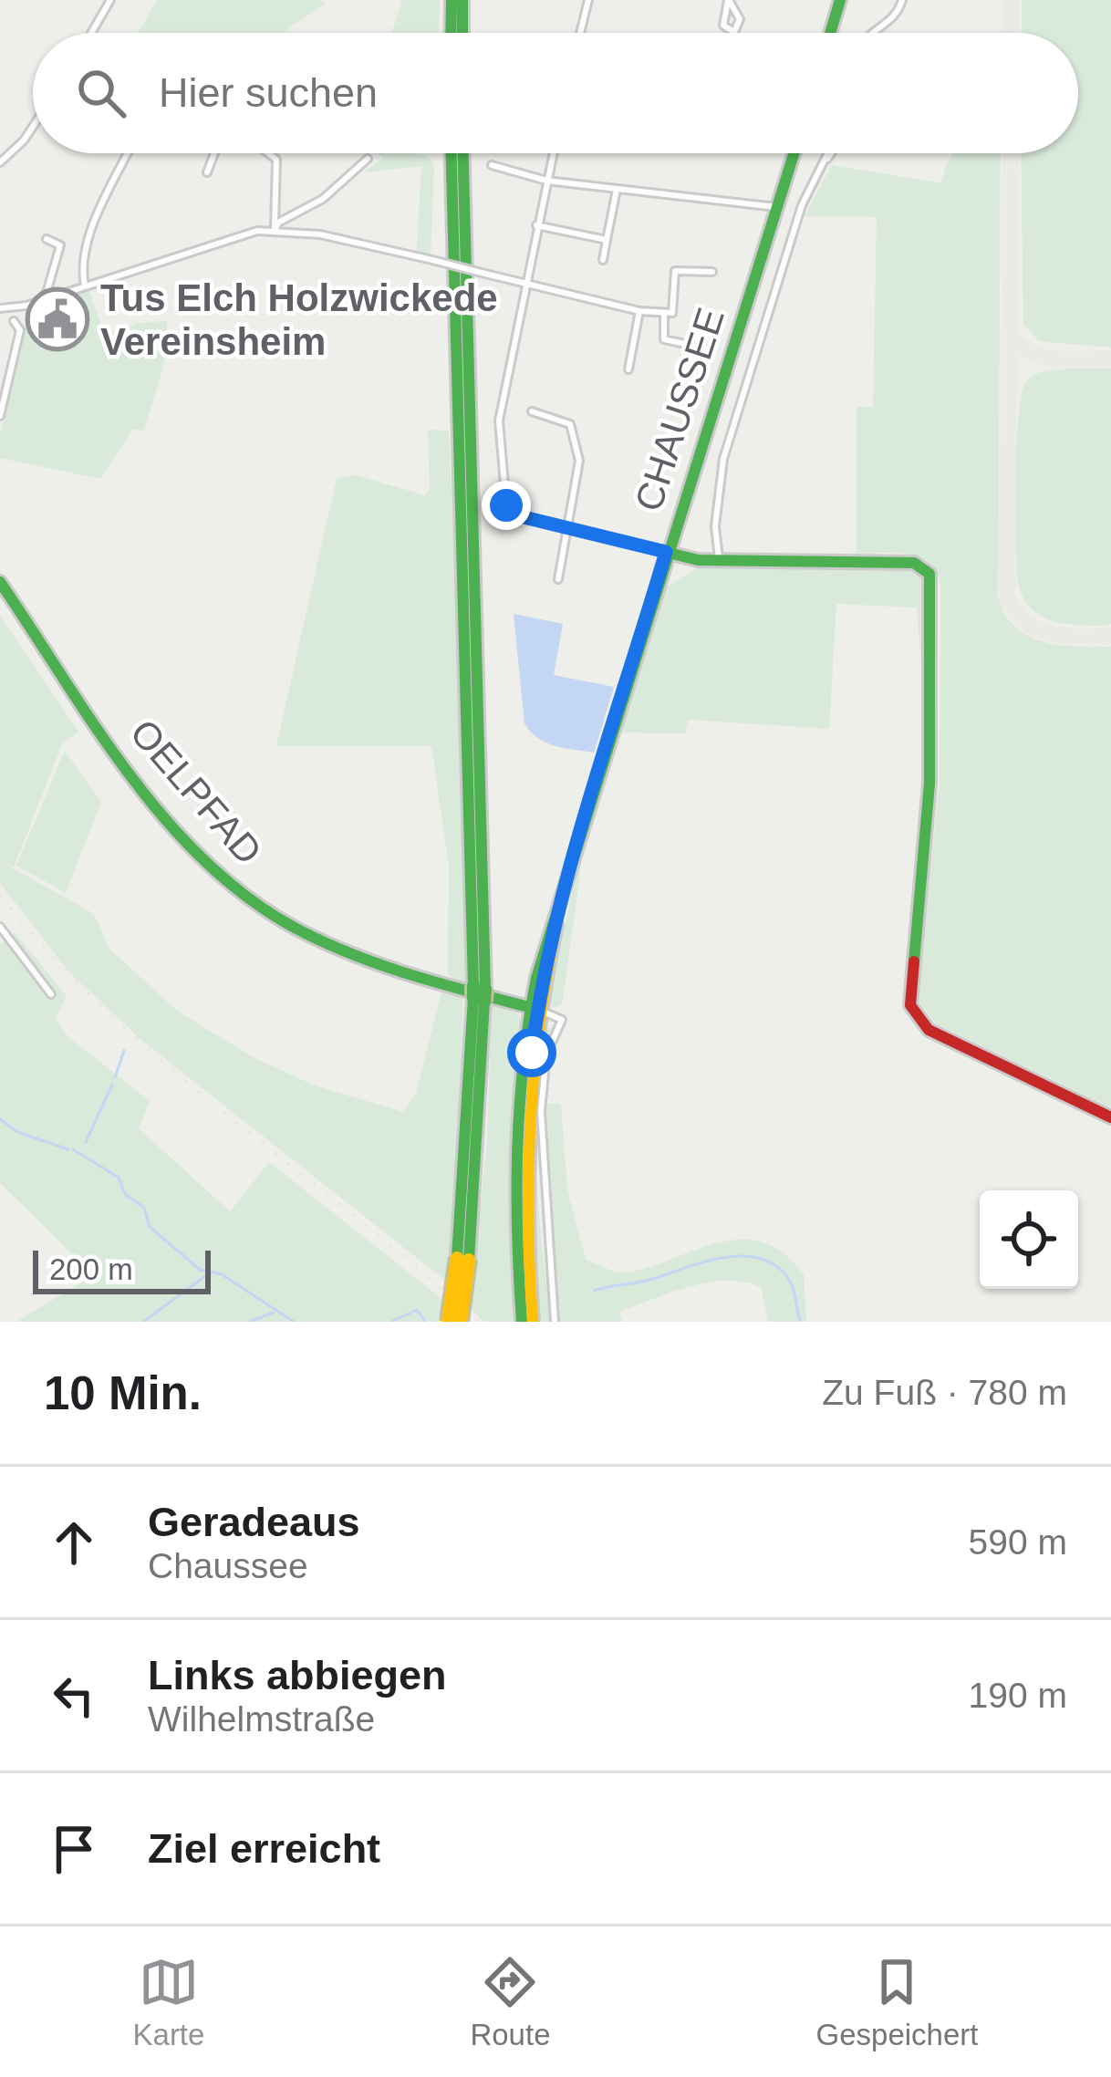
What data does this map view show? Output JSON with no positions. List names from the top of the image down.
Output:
{
  "streets": {
    "main road": ["CHAUSSEE", "OELPFAD"]
  },
  "crossings": [
    ["CHAUSSEE", "OELPFAD"]
  ],
  "places": {
    "public building": ["Tus Elch Holzwickede Vereinsheim"]
  },
  "scale_bar": "200 m",
  "page": {
    "search": "Hier suchen",
    "scale": "200 m",
    "heading": ["10 Min.", "Zu Fuß · 780 m"],
    "list": [
      ["Geradeaus", "Chaussee", "590 m"],
      ["Links abbiegen", "Wilhelmstraße", "190 m"],
      "Ziel erreicht"
    ],
    "nav": ["Karte", "Route", "Gespeichert"]
  }
}
